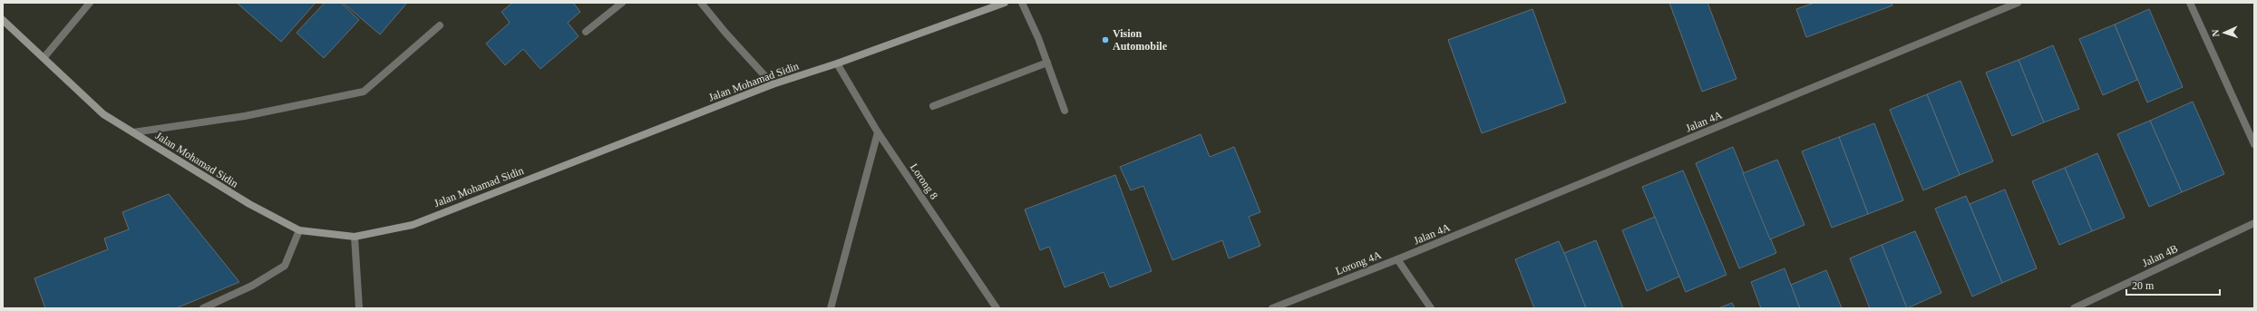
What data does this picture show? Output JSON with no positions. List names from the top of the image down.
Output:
{
  "streets": {
    "main road": ["Jalan Mohamad Sidin"],
    "street": [
      "Jalan 4A",
      "Lorong 8",
      "Jalan 4B",
      "Lorong 4A"
    ]
  },
  "crossings": [
    ["Jalan Mohamad Sidin", "Lorong 8"],
    ["Jalan 4A", "Lorong 4A"]
  ],
  "places": ["Vision Automobile"],
  "scale_bar": "20 m",
  "north": "left"
}
